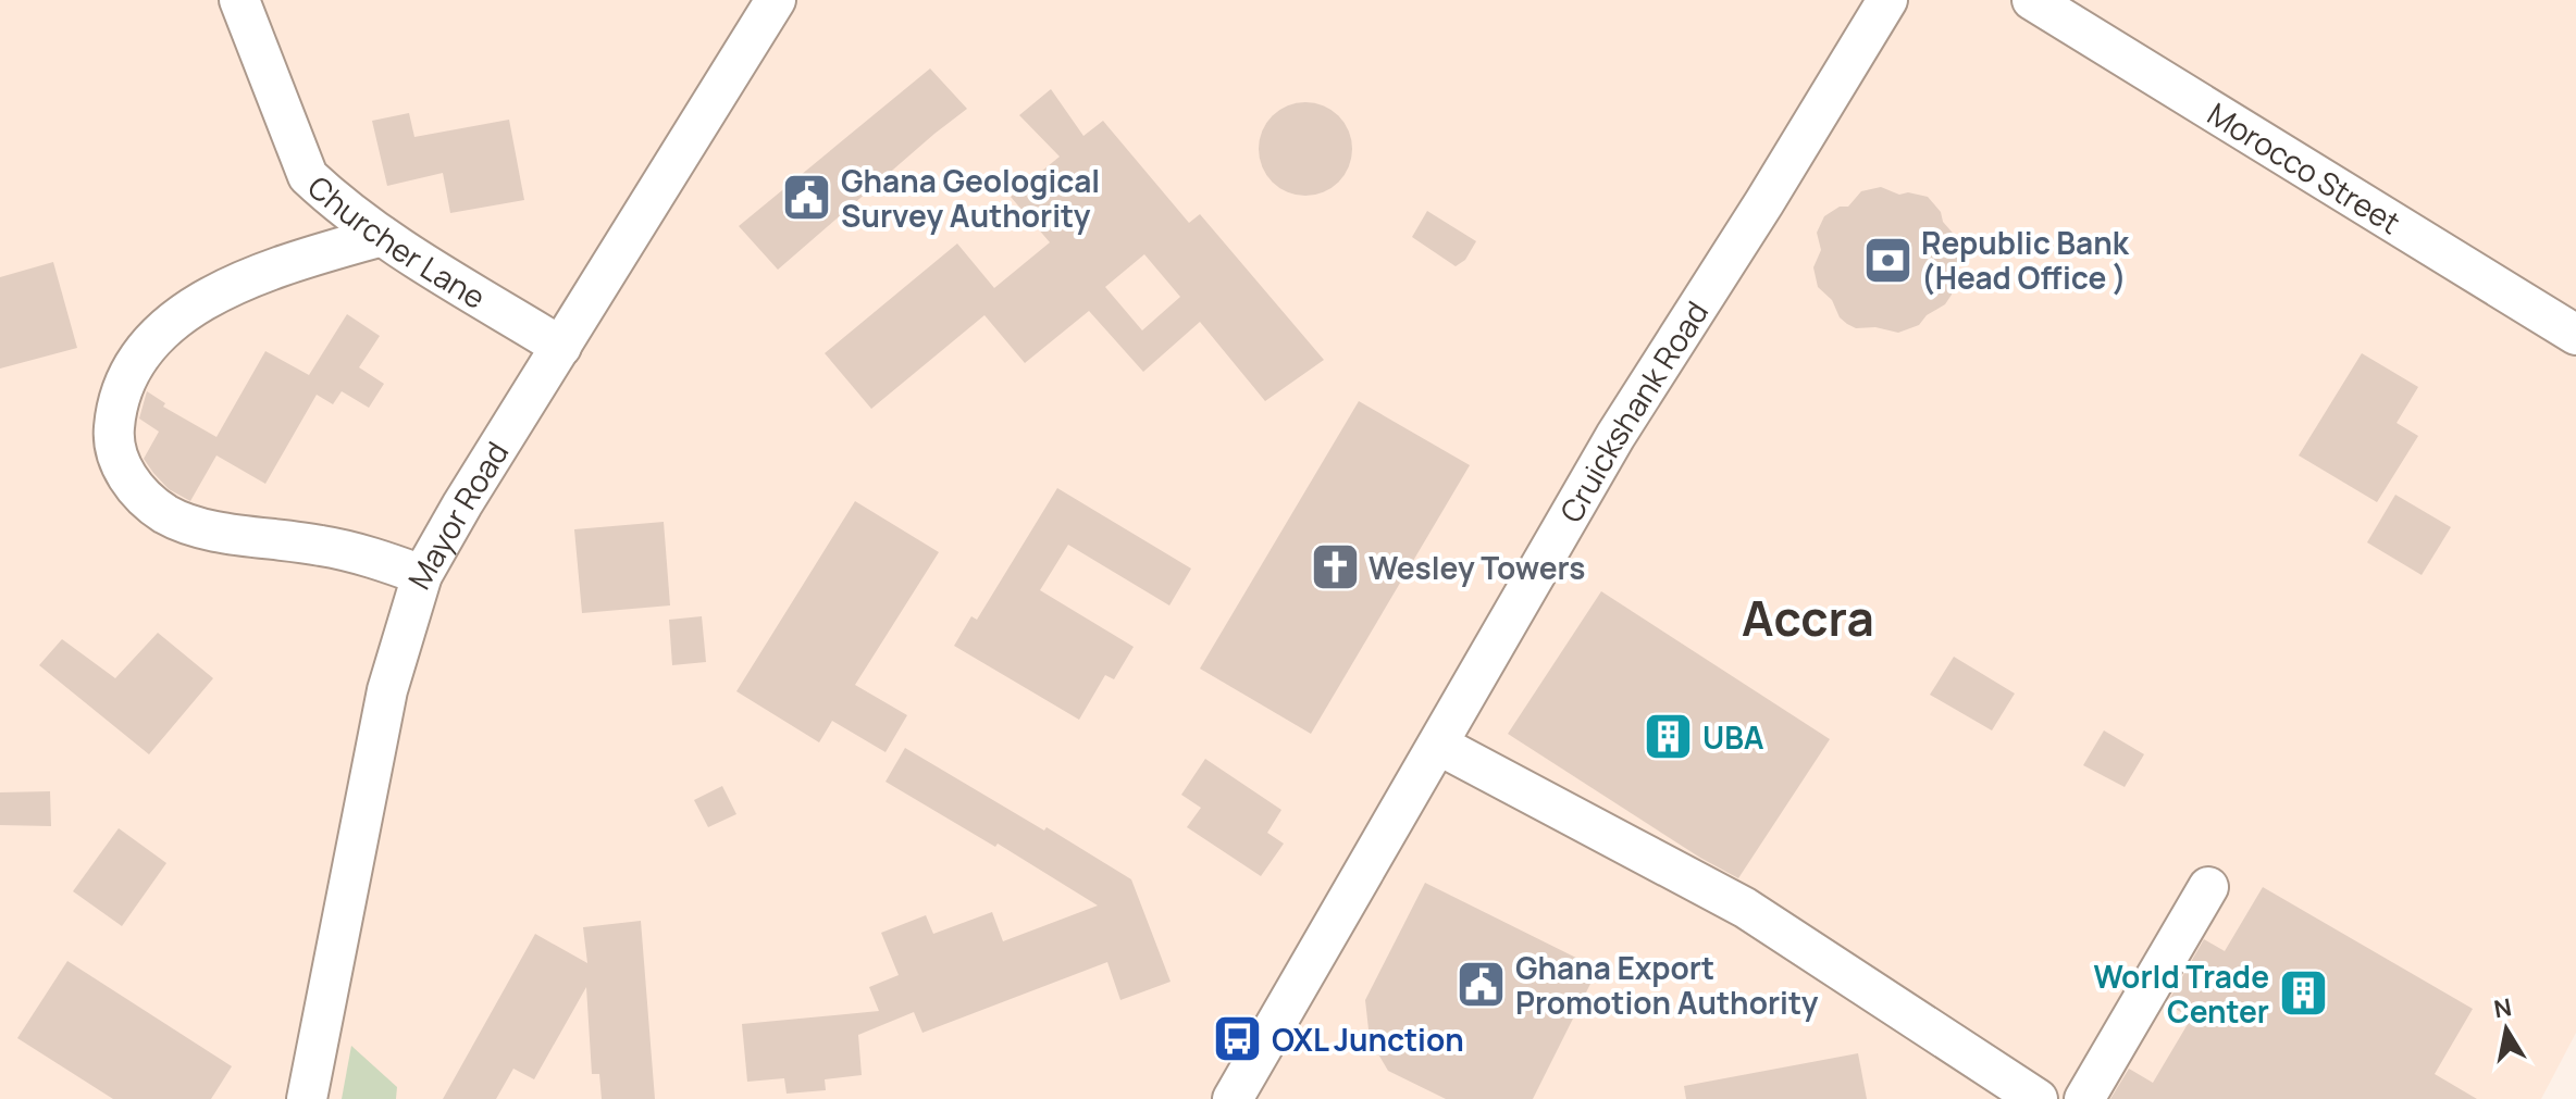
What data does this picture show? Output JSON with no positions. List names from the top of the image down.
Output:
{
  "streets": {
    "street": [
      "Morocco Street",
      "Churcher Lane",
      "Cruickshank Road",
      "Mayor Road"
    ]
  },
  "crossings": [
    ["Churcher Lane", "Mayor Road"]
  ],
  "districts": ["Accra"],
  "places": {
    "public building": ["Ghana Geological Survey Authority", "Ghana Export Promotion Authority"],
    "bank": ["Republic Bank (Head Office )"],
    "church": ["Wesley Towers"],
    "building": ["UBA", "World Trade Center"],
    "bus stop": ["OXL Junction"]
  },
  "north": "top"
}
